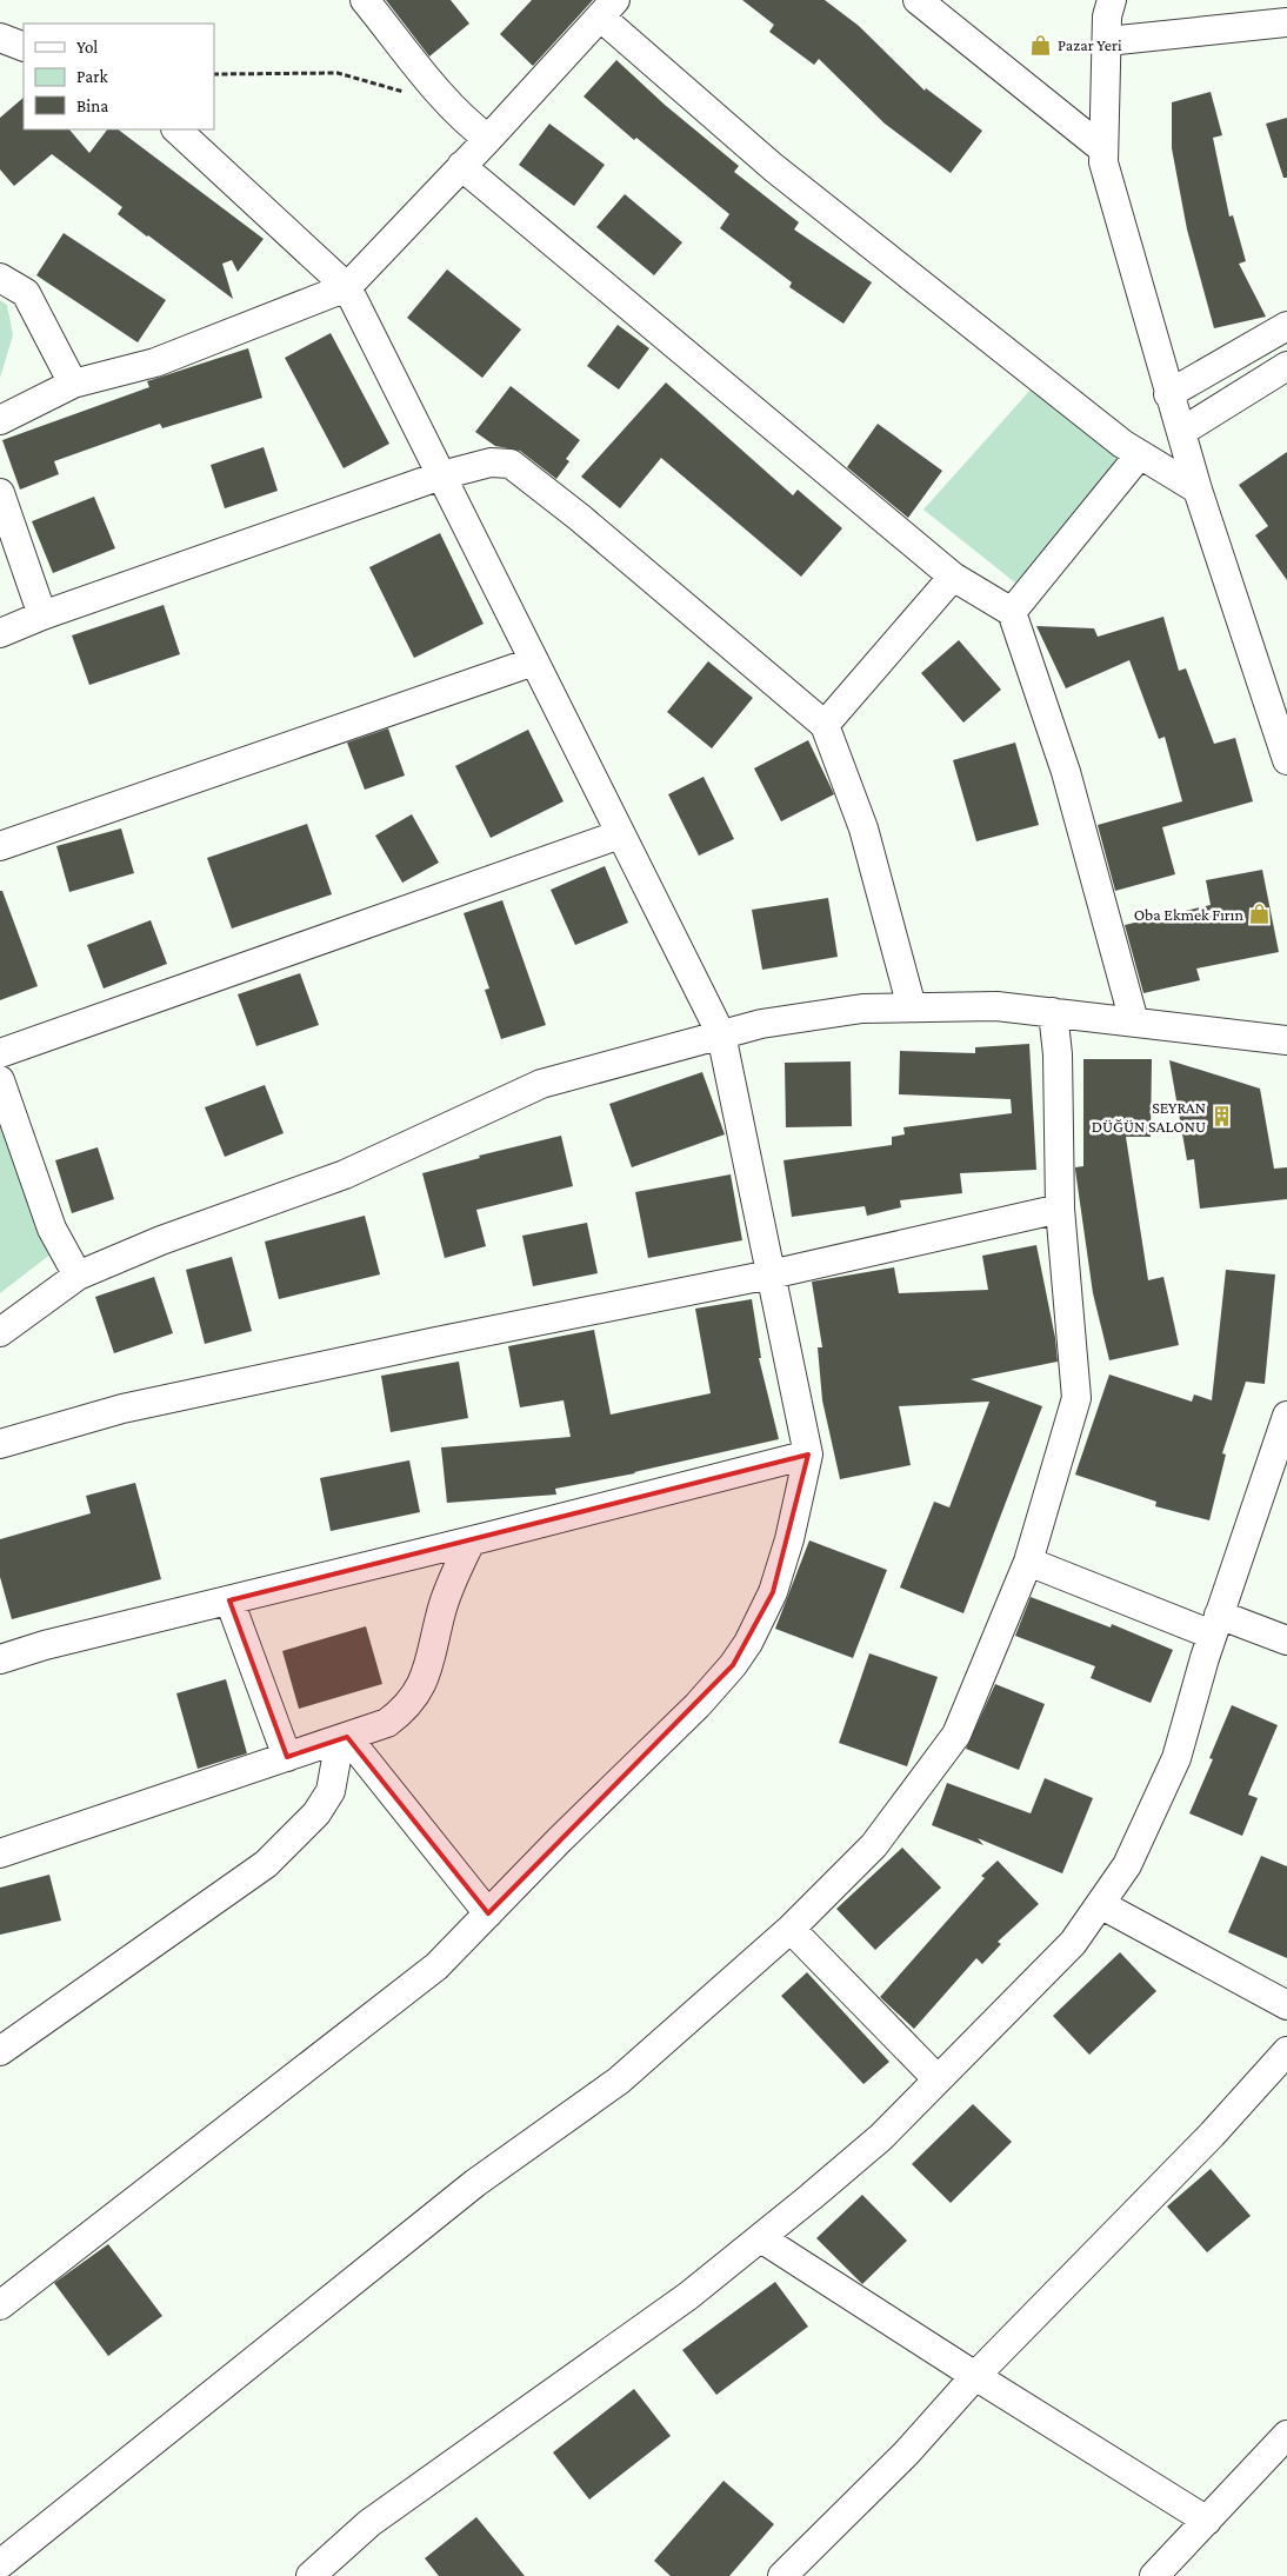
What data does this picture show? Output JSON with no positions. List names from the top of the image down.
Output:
{
  "places": {
    "shop": ["Pazar Yeri", "Oba Ekmek Fırın"],
    "building": ["SEYRAN DÜĞÜN SALONU"]
  },
  "legend": ["Yol", "Park", "Bina"]
}
